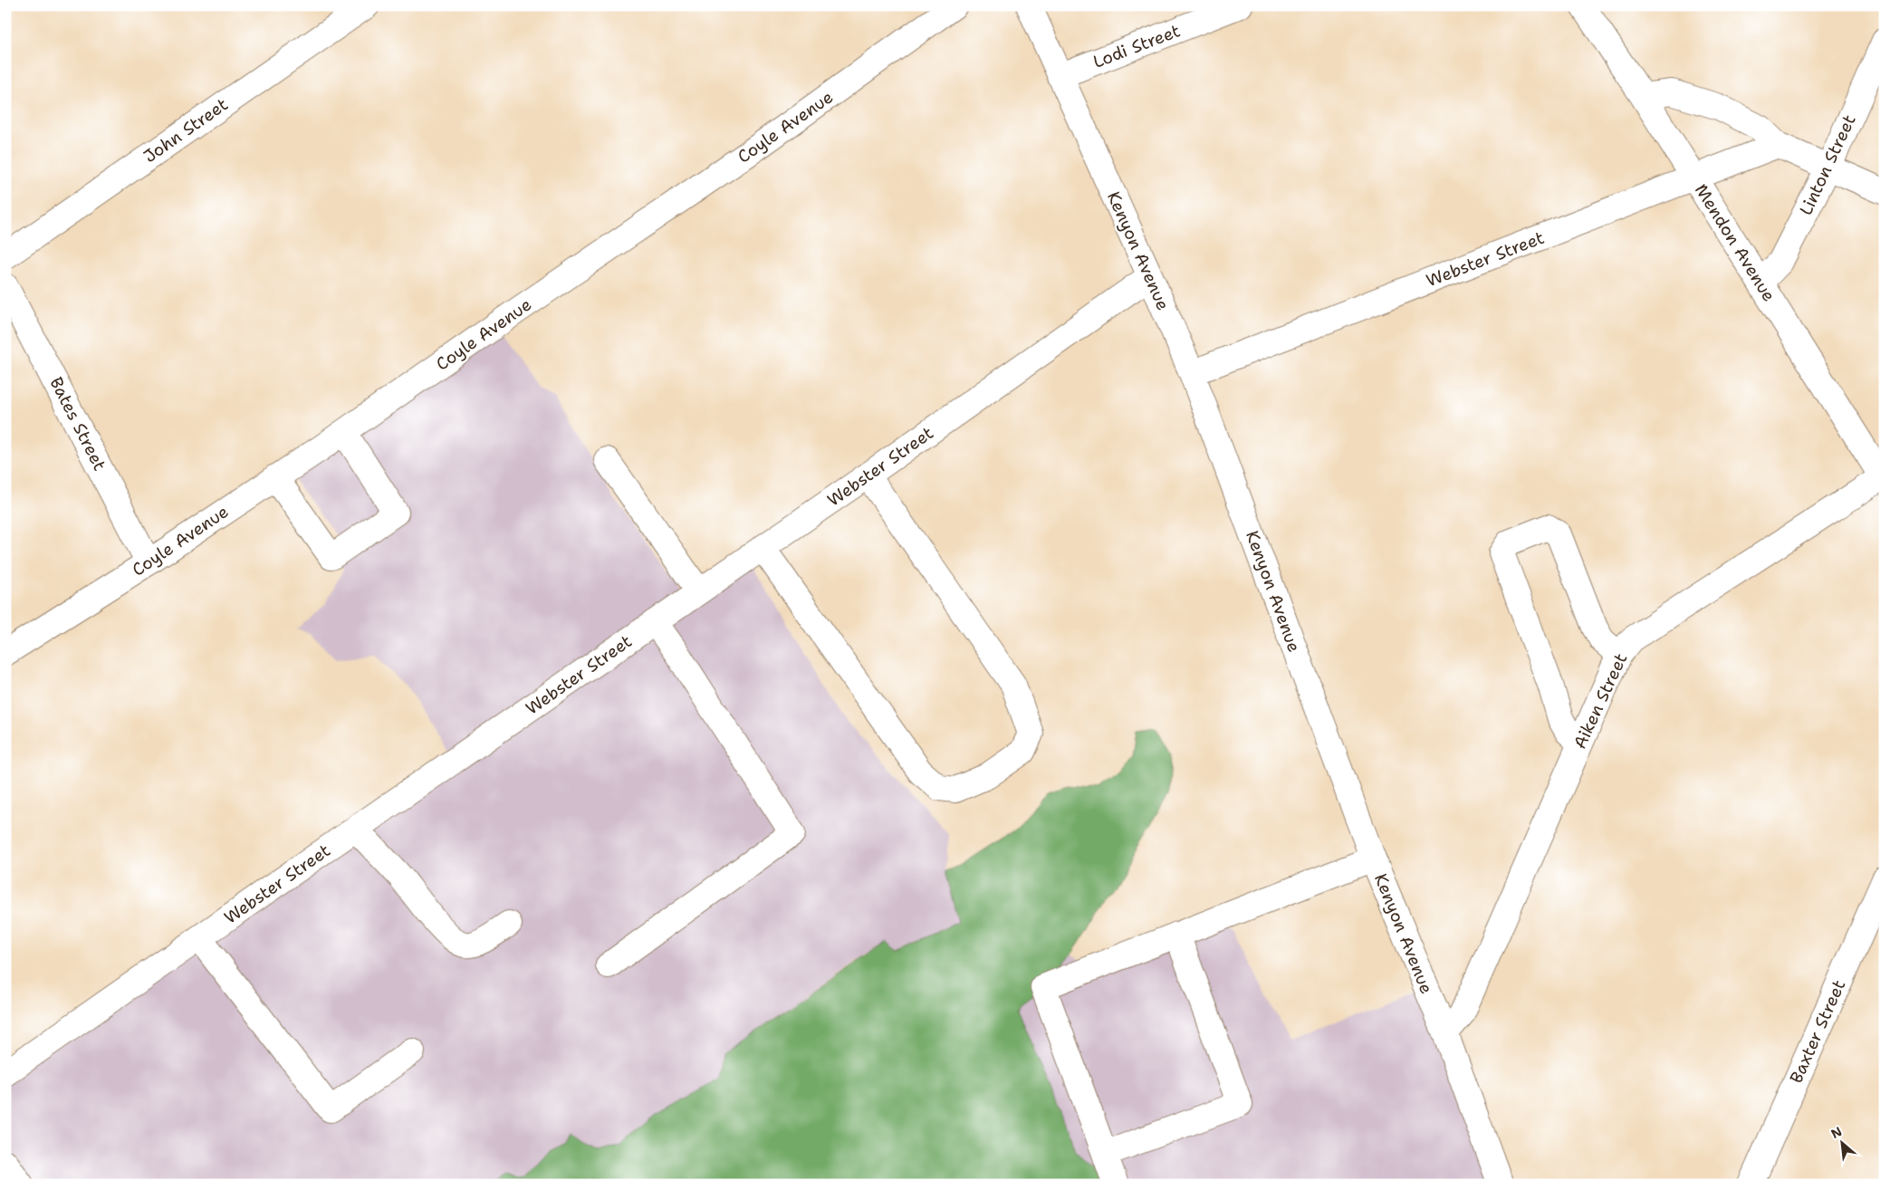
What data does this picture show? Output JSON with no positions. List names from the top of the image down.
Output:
{
  "streets": {
    "street": [
      "Lodi Street",
      "Coyle Avenue",
      "John Street",
      "Linton Street",
      "Mendon Avenue",
      "Kenyon Avenue",
      "Webster Street",
      "Bates Street",
      "Aiken Street",
      "Baxter Street"
    ]
  },
  "crossings": [
    ["Lodi Street", "Kenyon Avenue"],
    ["Coyle Avenue", "Bates Street"],
    ["Linton Street", "Mendon Avenue"],
    ["Mendon Avenue", "Webster Street"],
    ["Mendon Avenue", "Aiken Street"],
    ["Kenyon Avenue", "Webster Street"],
    ["Kenyon Avenue", "Aiken Street"]
  ],
  "north": "top left"
}
